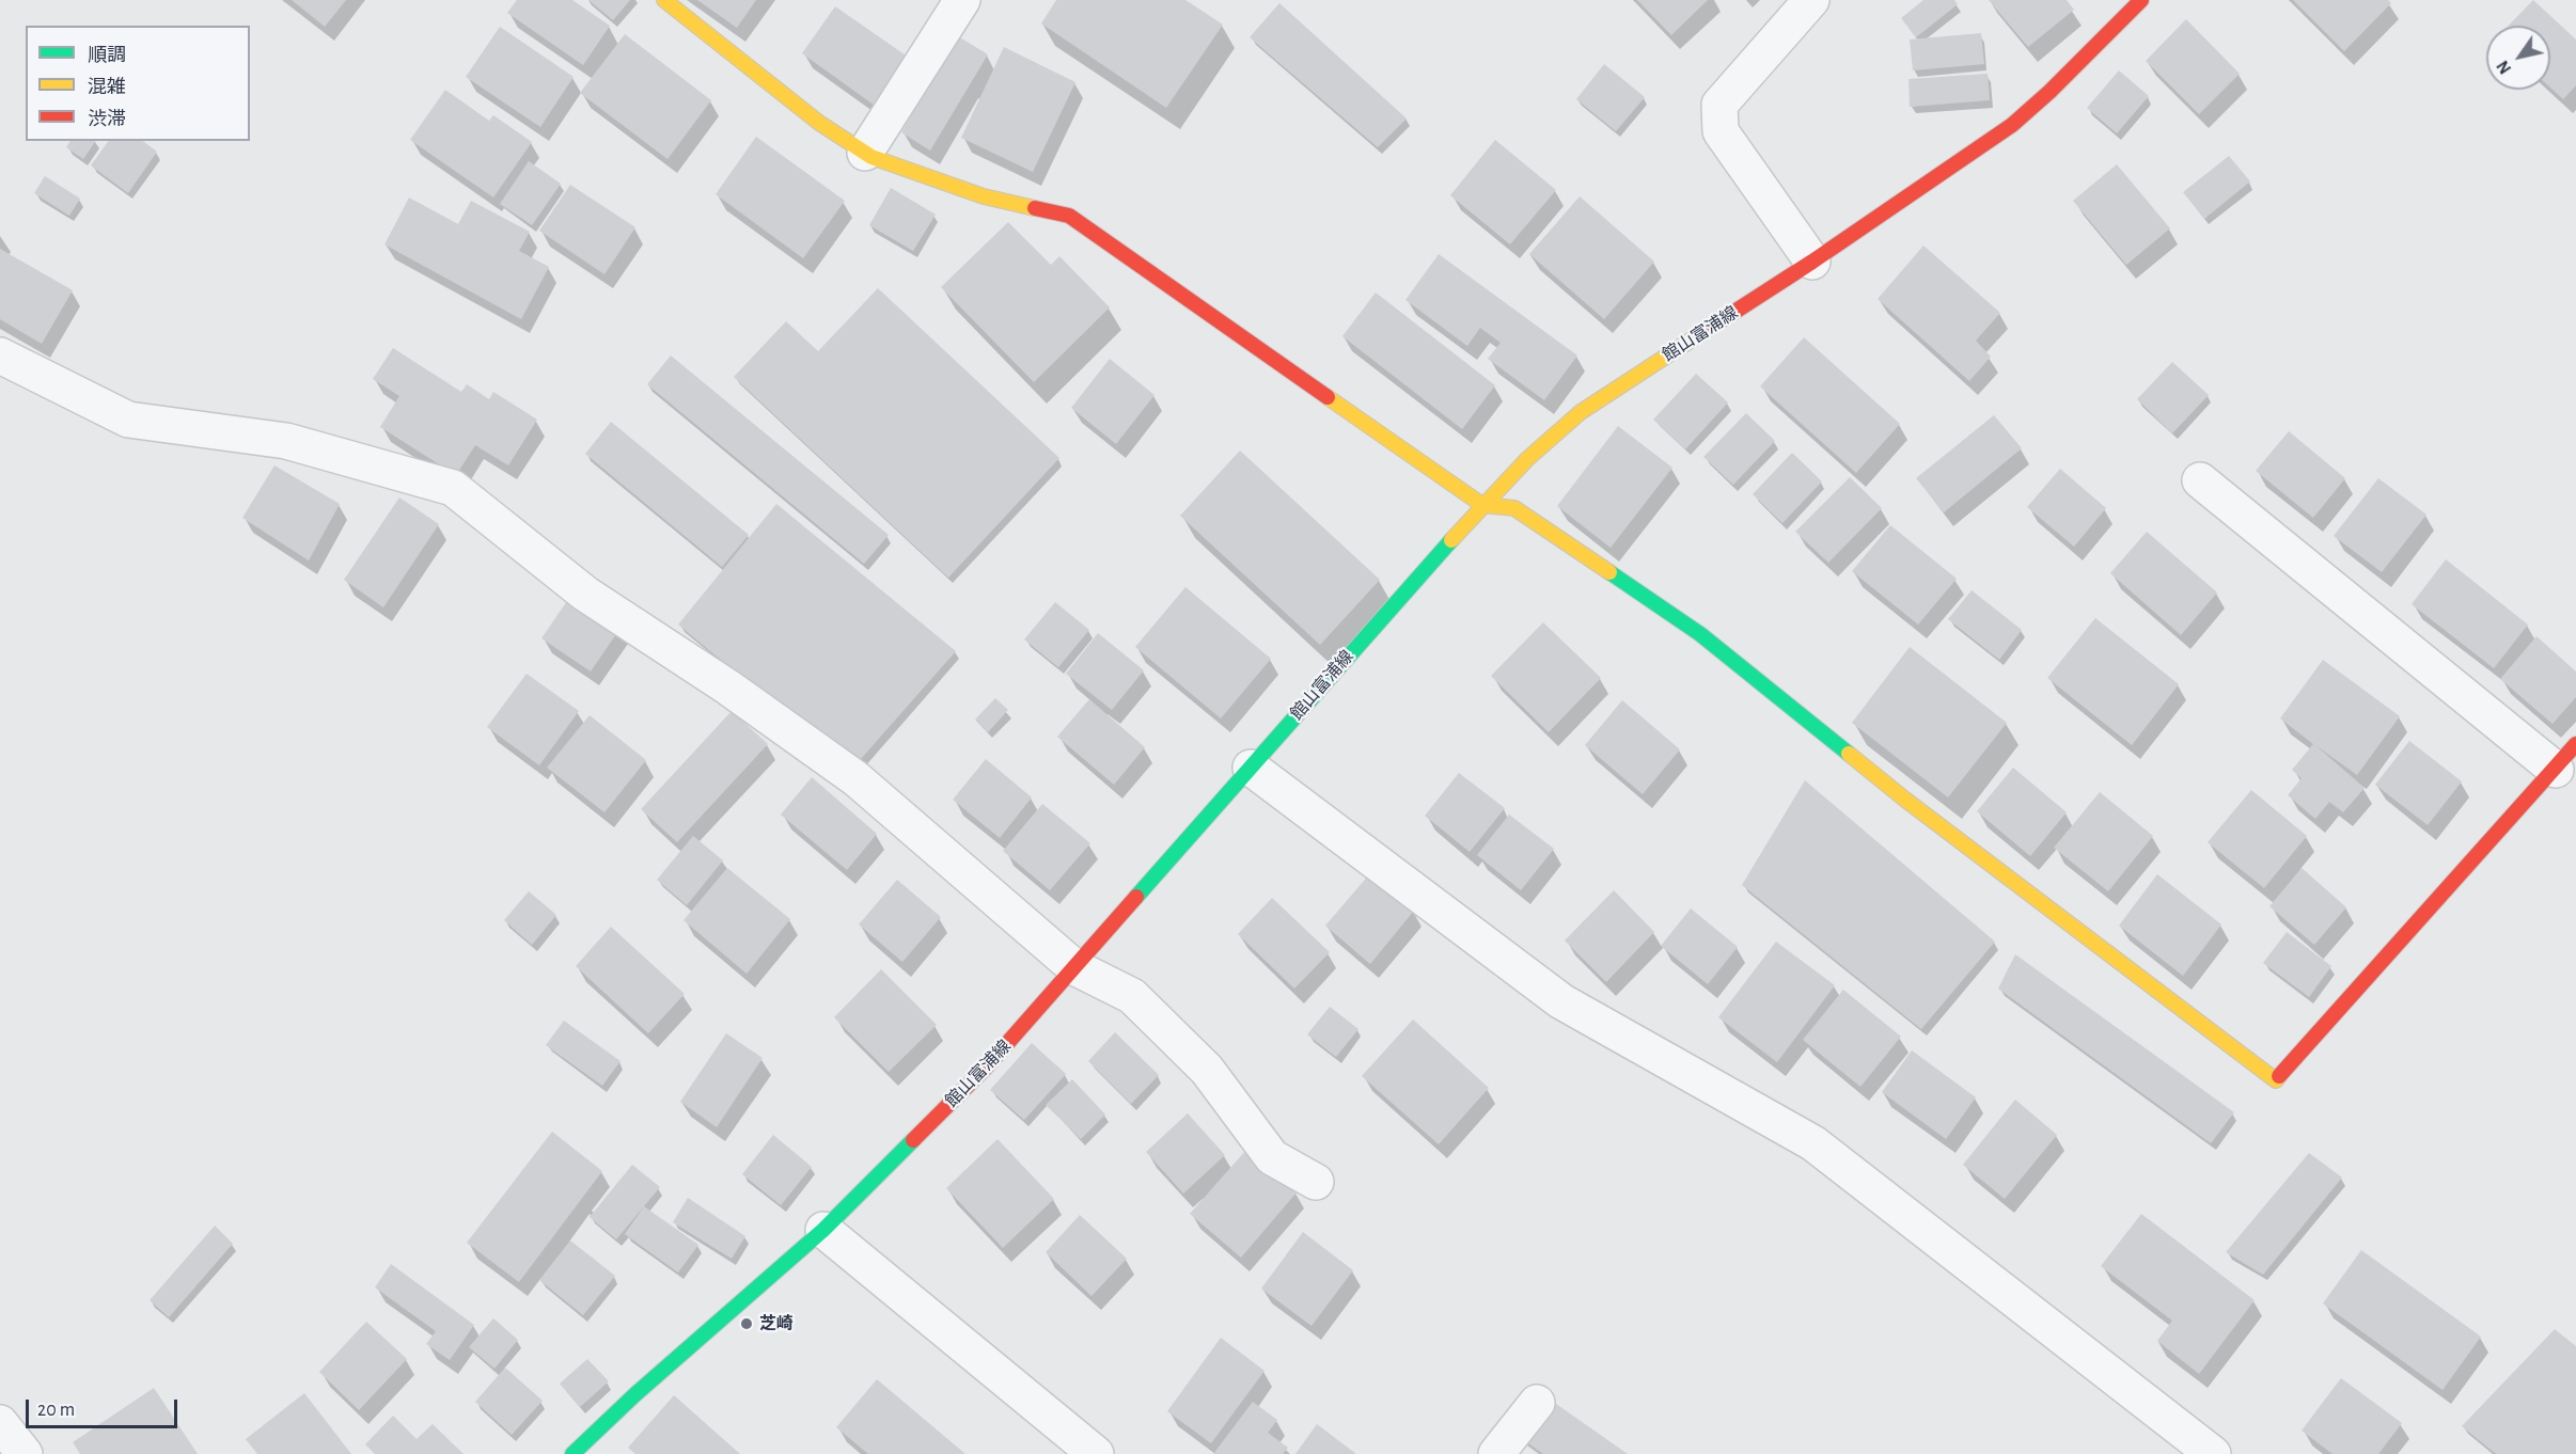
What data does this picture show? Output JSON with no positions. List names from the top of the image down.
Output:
{
  "streets": {
    "street": ["館山富浦線"]
  },
  "places": ["芝崎"],
  "legend": ["順調", "混雑", "渋滞"],
  "scale_bar": "20 m",
  "north": "bottom left"
}
